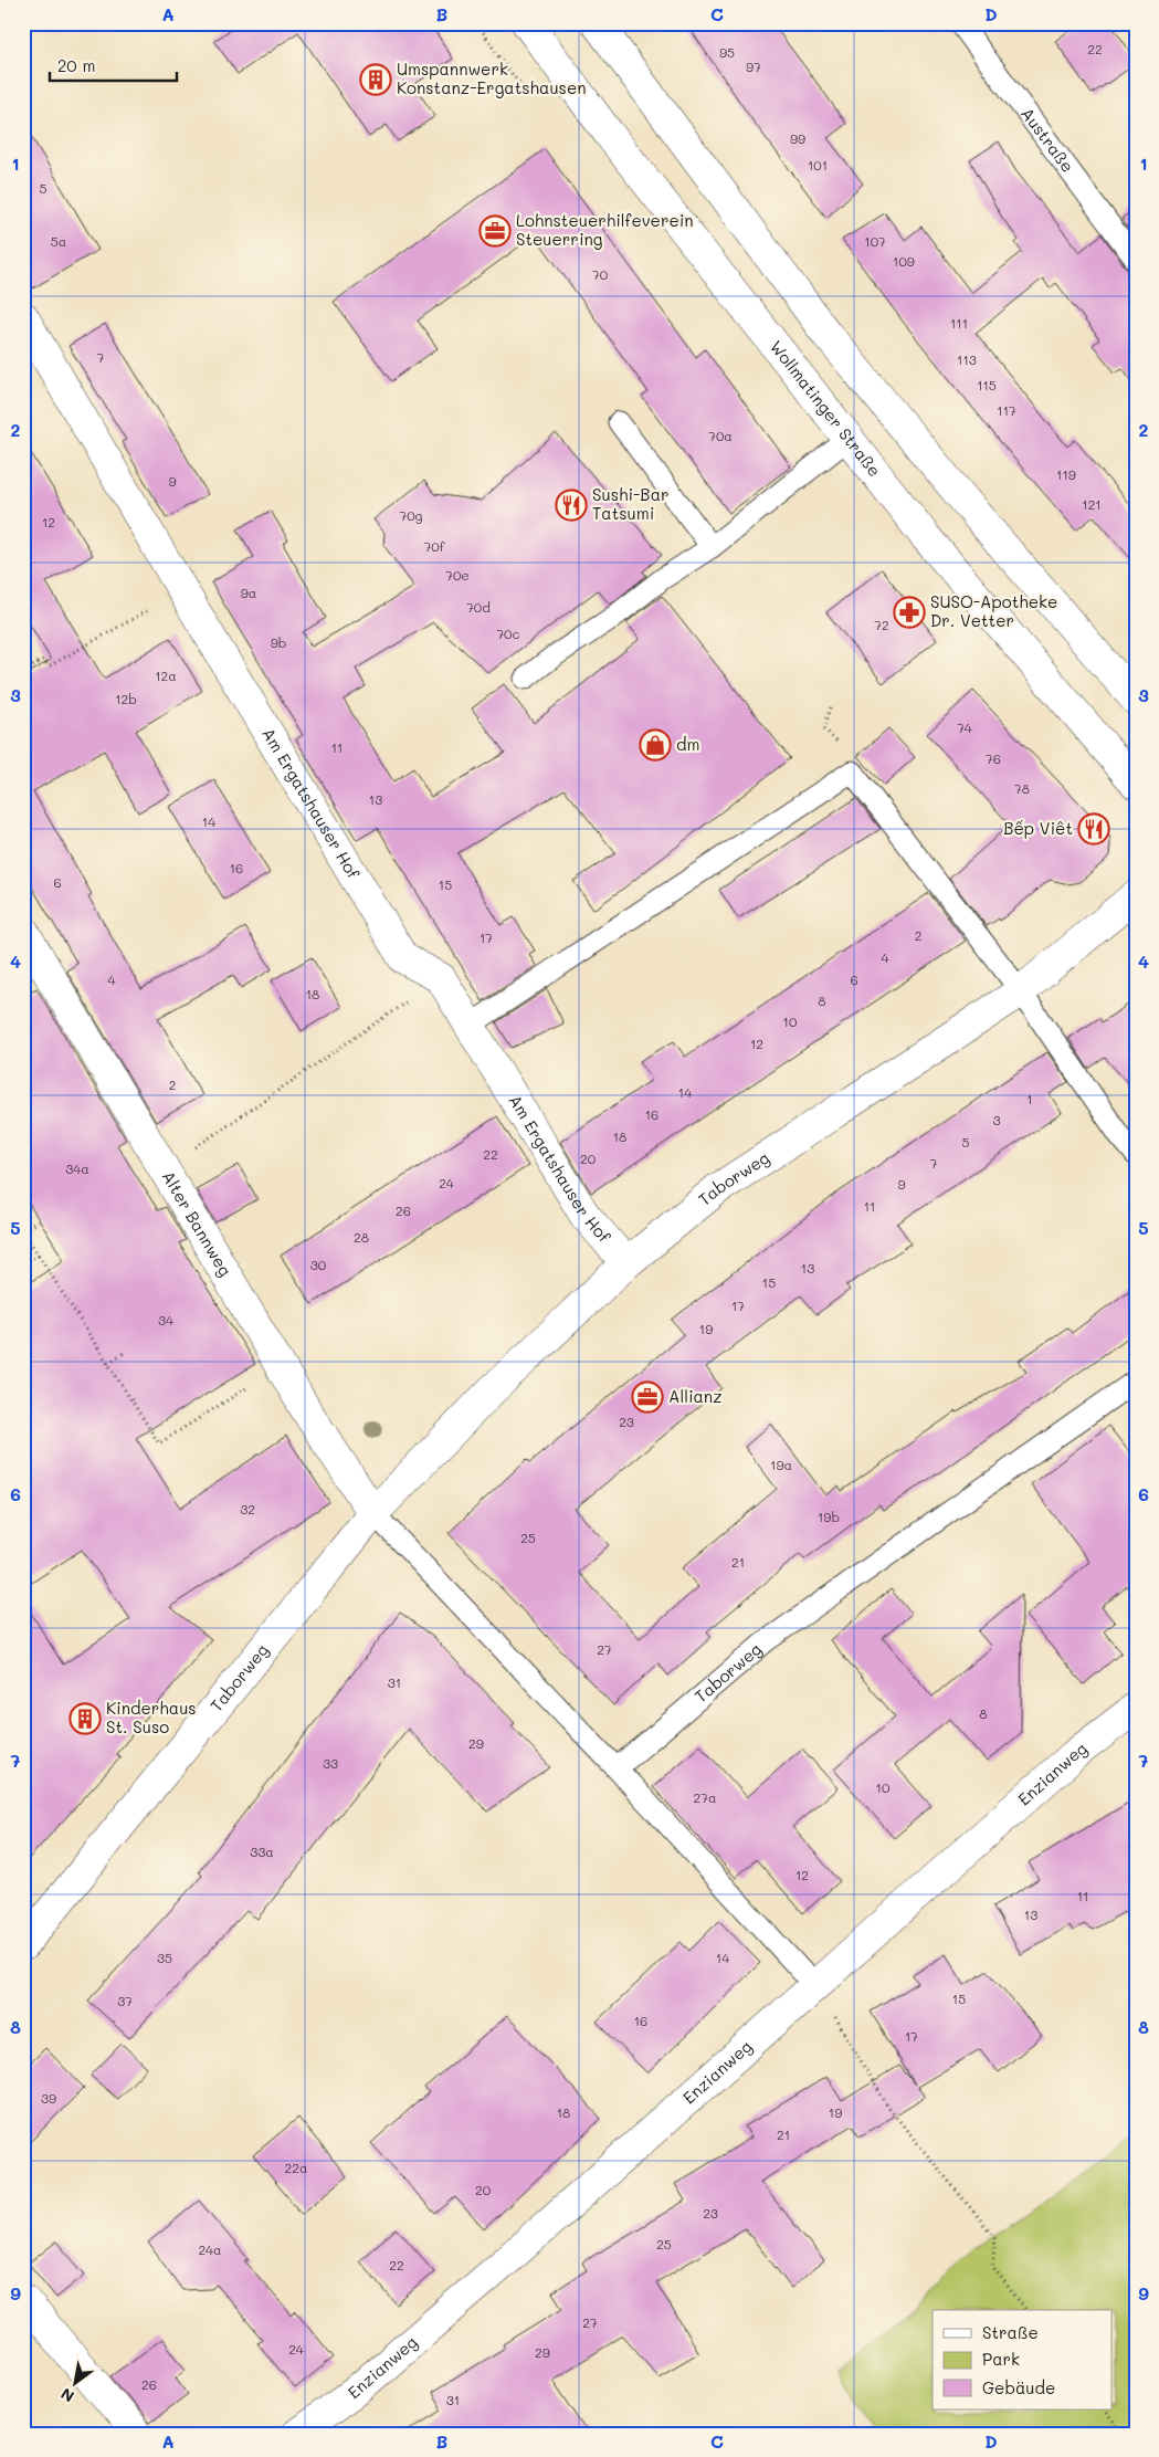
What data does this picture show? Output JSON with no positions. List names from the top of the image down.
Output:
{
  "streets": {
    "street": [
      "Wollmatinger Straße",
      "Am Ergatshauser Hof",
      "Taborweg",
      "Alter Bannweg",
      "Enzianweg"
    ],
    "lane": ["Austraße"]
  },
  "crossings": [
    ["Am Ergatshauser Hof", "Taborweg"],
    ["Taborweg", "Alter Bannweg"]
  ],
  "places": {
    "building": ["Umspannwerk Konstanz-Ergatshausen", "Kinderhaus St. Suso"],
    "office": ["Lohnsteuerhilfeverein Steuerring", "Allianz"],
    "restaurant": ["Sushi-Bar Tatsumi", "Bếp Viêt"],
    "pharmacy": ["SUSO-Apotheke Dr. Vetter"],
    "shop": ["dm"]
  },
  "house_numbers": [
    "22",
    "95",
    "97",
    "99",
    "101",
    "5",
    "5a",
    "107",
    "109",
    "70",
    "111",
    "7",
    "113",
    "115",
    "117",
    "70a",
    "119",
    "9",
    "121",
    "70g",
    "12",
    "70f",
    "70e",
    "9a",
    "70d",
    "72",
    "70c",
    "9b",
    "12a",
    "12b",
    "74",
    "11",
    "76",
    "78",
    "13",
    "14",
    "16",
    "6",
    "15",
    "2",
    "17",
    "4",
    "4",
    "6",
    "18",
    "8",
    "10",
    "12",
    "2",
    "14",
    "1",
    "16",
    "3",
    "18",
    "5",
    "22",
    "20",
    "7",
    "34a",
    "24",
    "9",
    "11",
    "26",
    "28",
    "30",
    "13",
    "15",
    "17",
    "34",
    "19",
    "23",
    "19a",
    "32",
    "19b",
    "25",
    "21",
    "27",
    "31",
    "8",
    "29",
    "33",
    "10",
    "27a",
    "33a",
    "12",
    "11",
    "13",
    "35",
    "14",
    "15",
    "37",
    "16",
    "17",
    "39",
    "18",
    "19",
    "21",
    "22a",
    "20",
    "23",
    "25",
    "24a",
    "22",
    "27",
    "24",
    "29",
    "26",
    "31"
  ],
  "legend": ["Straße", "Park", "Gebäude"],
  "scale_bar": "20 m",
  "north": "bottom left",
  "grid": {
    "columns": [
      "A",
      "B",
      "C",
      "D"
    ],
    "rows": [
      "1",
      "2",
      "3",
      "4",
      "5",
      "6",
      "7",
      "8",
      "9"
    ]
  }
}
